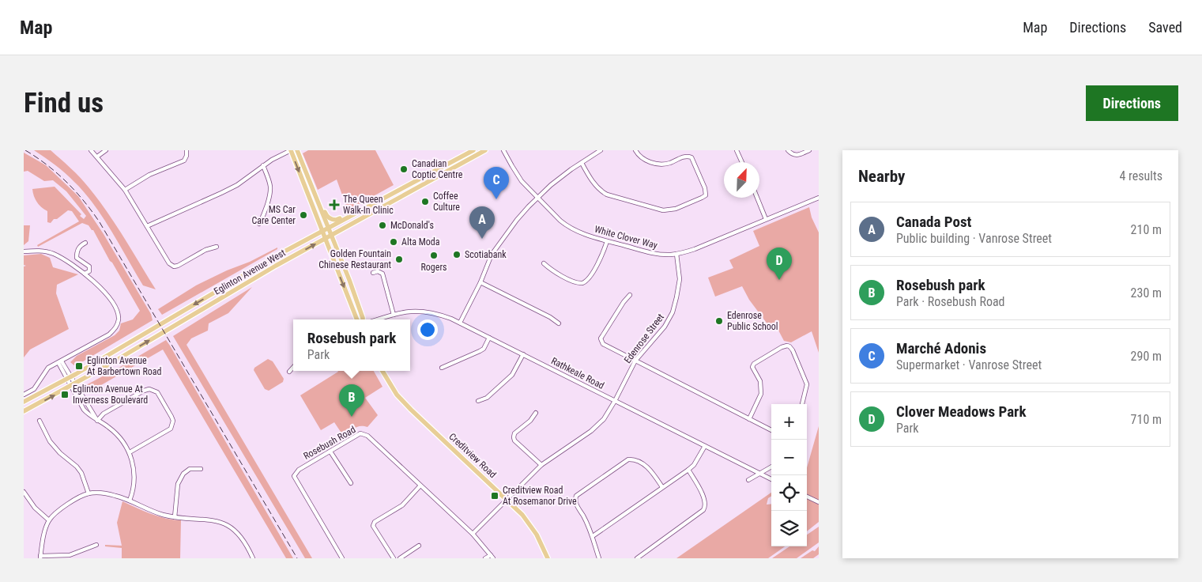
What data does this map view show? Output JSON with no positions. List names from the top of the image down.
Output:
{
  "streets": {
    "main road": ["Eglinton Avenue West", "Creditview Road"],
    "street": [
      "White Clover Way",
      "Edenrose Street",
      "Rathkeale Road",
      "Rosebush Road"
    ]
  },
  "crossings": [
    ["White Clover Way", "Edenrose Street"],
    ["Edenrose Street", "Rathkeale Road"],
    ["Edenrose Street", "Rosebush Road"],
    ["Edenrose Street", "Creditview Road"]
  ],
  "places": {
    "other": [
      "Canadian Coptic Centre",
      "Coffee Culture",
      "MS Car Care Center",
      "McDonald's",
      "Alta Moda",
      "Scotiabank",
      "Rogers",
      "Golden Fountain Chinese Restaurant",
      "Edenrose Public School"
    ],
    "health": ["The Queen Walk-In Clinic"],
    "transit": ["Eglinton Avenue At Barbertown Road", "Eglinton Avenue At Inverness Boulevard", "Creditview Road At Rosemanor Drive"]
  },
  "north": "top right",
  "page": {
    "header": "Map",
    "nav": ["Map", "Directions", "Saved"],
    "buttons": "Directions",
    "title": "Find us",
    "heading": ["Nearby", "4 results"],
    "pins": [
      "C",
      "A",
      "D",
      "B"
    ],
    "list": [
      {
        "mark": "A",
        "name": "Canada Post",
        "note": "Public building · Vanrose Street",
        "value": "210 m"
      },
      {
        "mark": "B",
        "name": "Rosebush park",
        "note": "Park · Rosebush Road",
        "value": "230 m"
      },
      {
        "mark": "C",
        "name": "Marché Adonis",
        "note": "Supermarket · Vanrose Street",
        "value": "290 m"
      },
      {
        "mark": "D",
        "name": "Clover Meadows Park",
        "note": "Park",
        "value": "710 m"
      }
    ],
    "popup": ["Rosebush park", "Park"],
    "map_buttons": ["+", "−"]
  }
}
